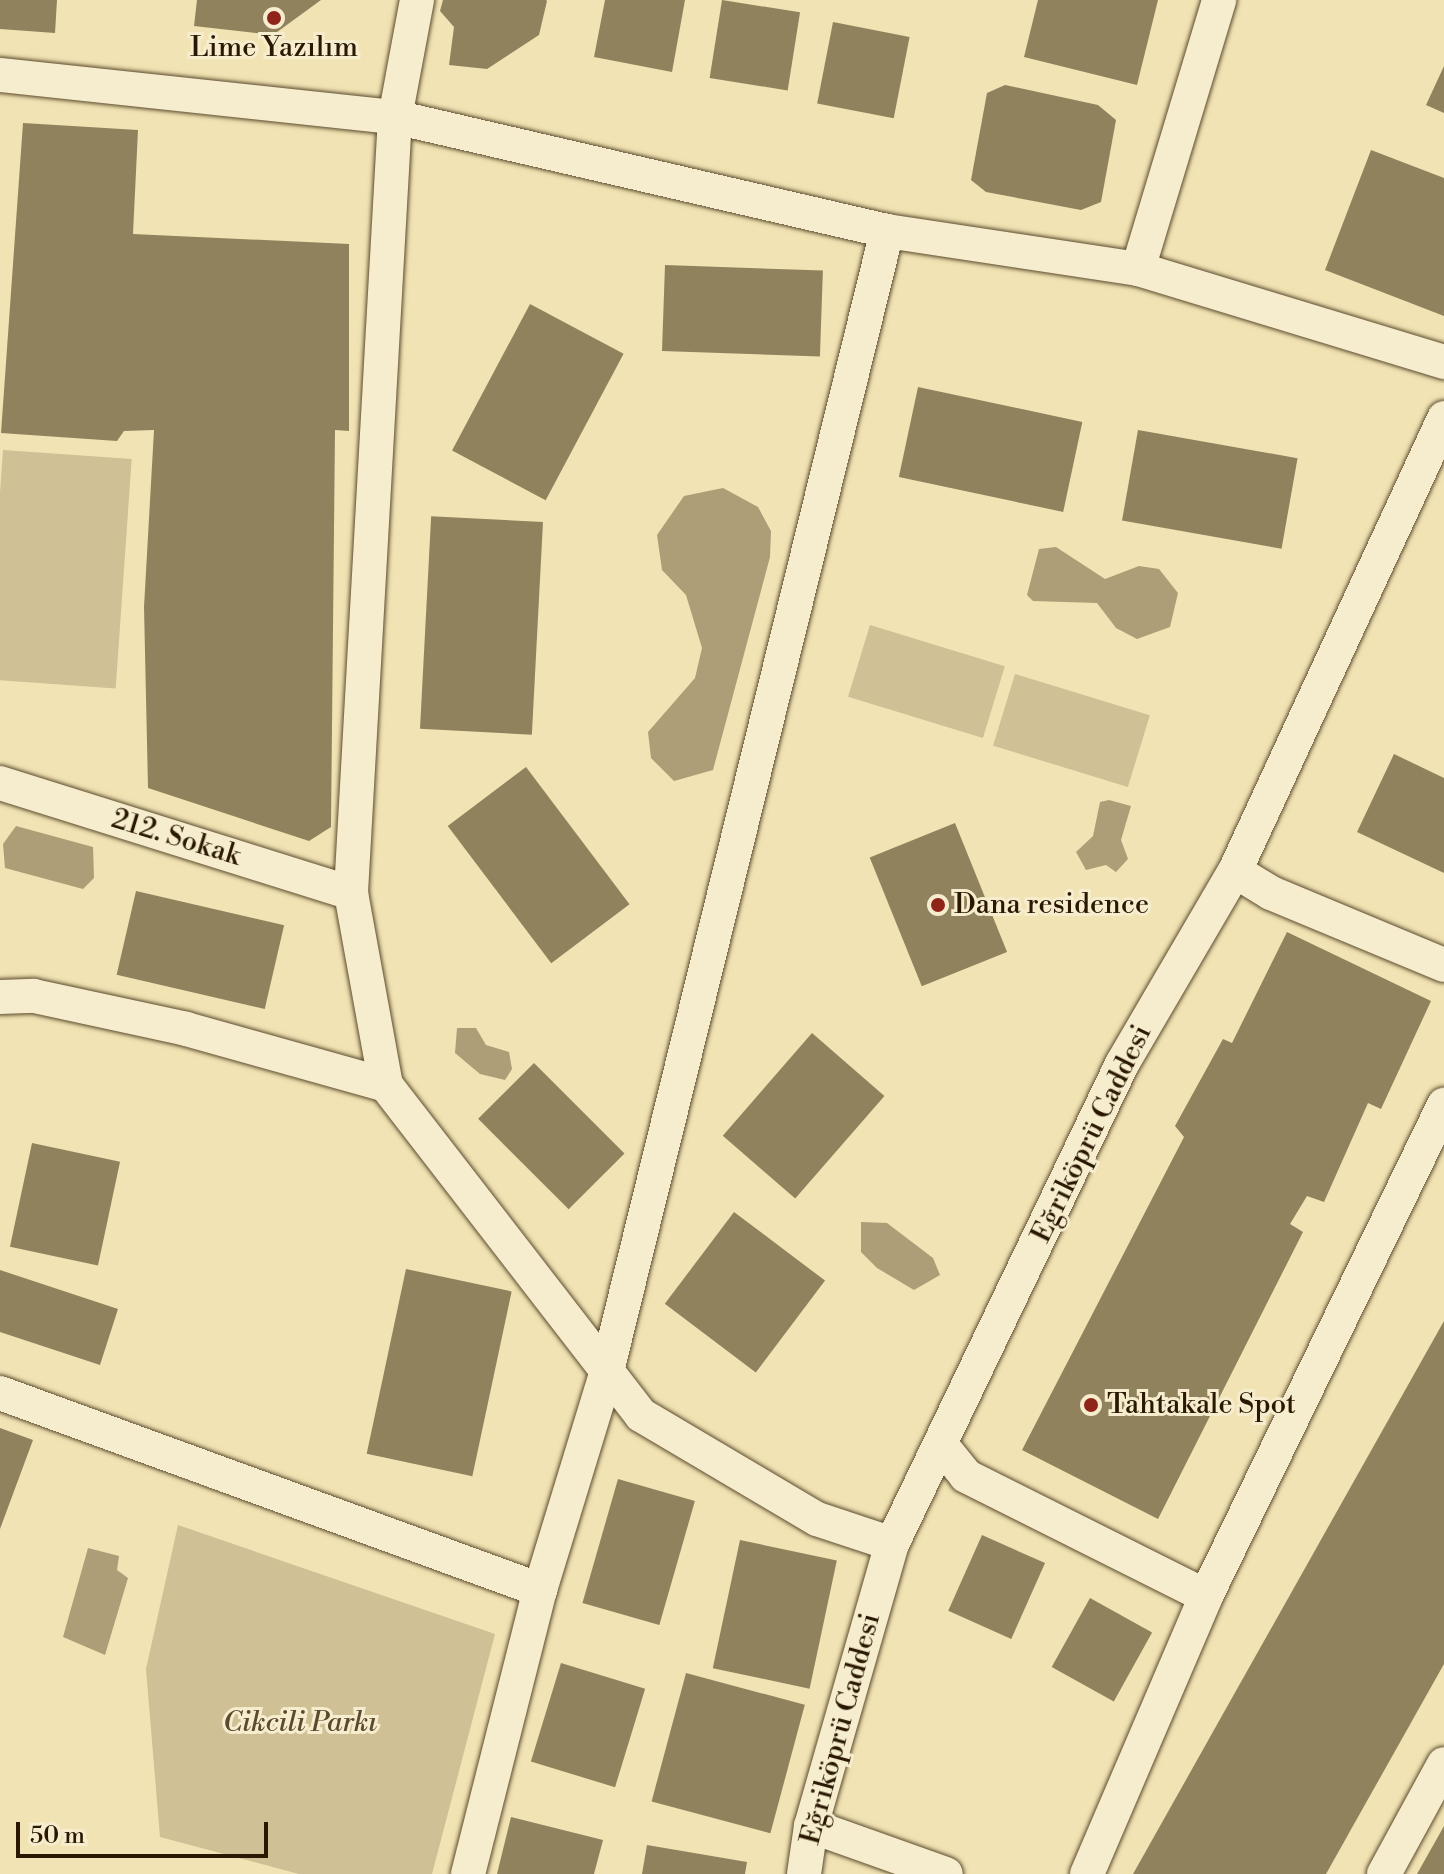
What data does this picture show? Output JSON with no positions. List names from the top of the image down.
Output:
{
  "streets": {
    "street": ["212. Sokak", "Eğriköprü Caddesi"]
  },
  "parks": ["Cikcili Parkı"],
  "places": ["Lime Yazılım", "Dana residence", "Tahtakale Spot"],
  "scale_bar": "50 m"
}
